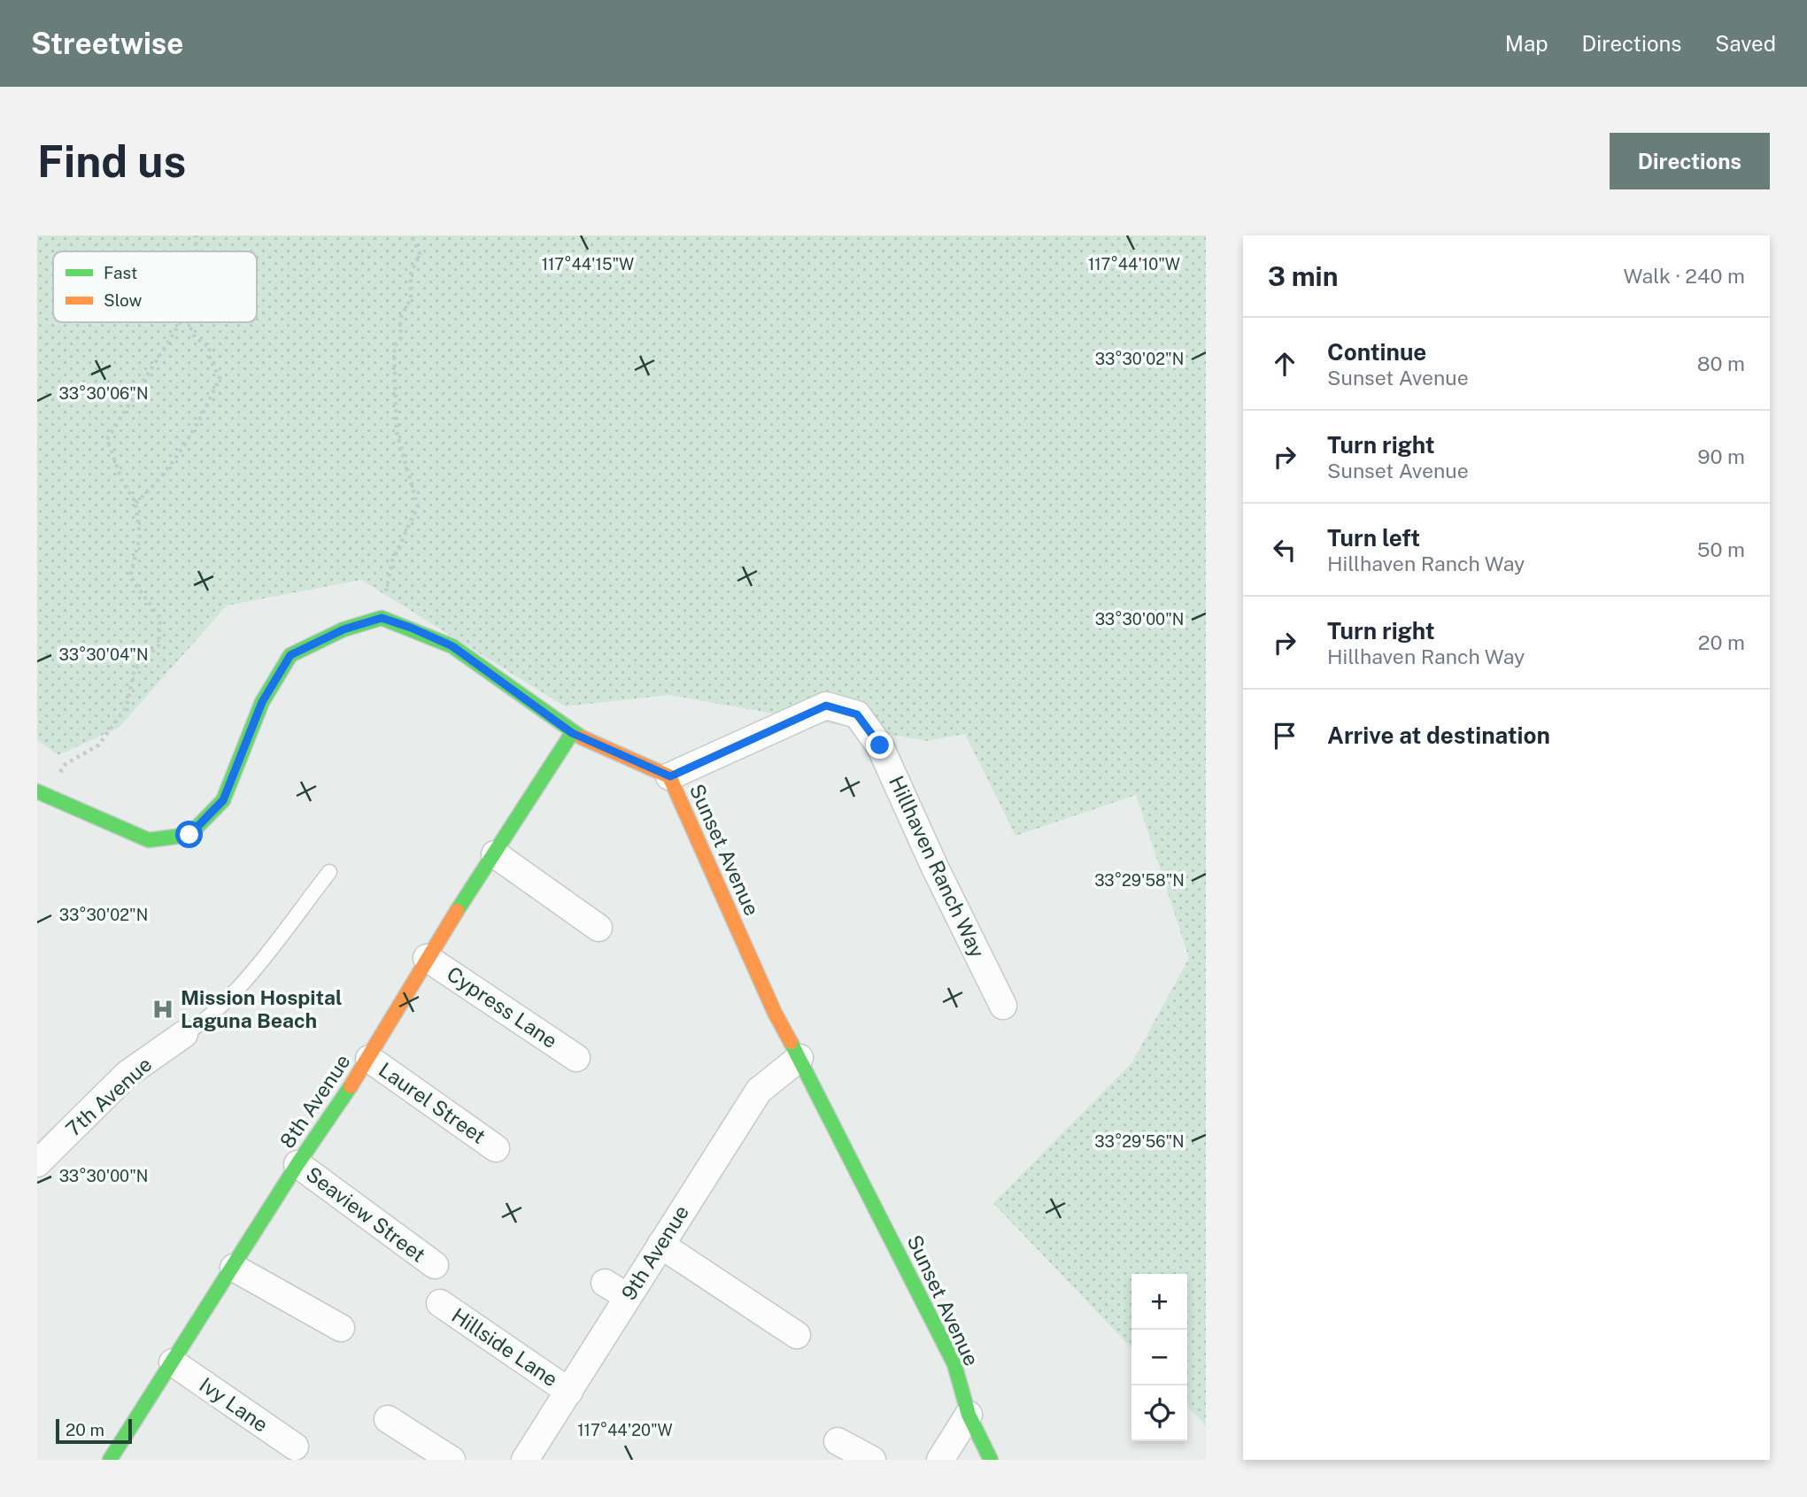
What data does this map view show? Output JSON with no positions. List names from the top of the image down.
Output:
{
  "streets": {
    "street": [
      "Sunset Avenue",
      "Hillhaven Ranch Way",
      "Cypress Lane",
      "7th Avenue",
      "8th Avenue",
      "Laurel Street",
      "Seaview Street",
      "9th Avenue",
      "Hillside Lane",
      "Ivy Lane"
    ]
  },
  "crossings": [
    ["Sunset Avenue", "Hillhaven Ranch Way"],
    ["Sunset Avenue", "8th Avenue"],
    ["Sunset Avenue", "9th Avenue"],
    ["Cypress Lane", "8th Avenue"],
    ["8th Avenue", "Laurel Street"],
    ["8th Avenue", "Seaview Street"],
    ["8th Avenue", "Ivy Lane"],
    ["9th Avenue", "Hillside Lane"]
  ],
  "places": {
    "hospital": ["Mission Hospital Laguna Beach"]
  },
  "legend": ["Fast", "Slow"],
  "scale_bar": "20 m",
  "page": {
    "header": "Streetwise",
    "nav": ["Map", "Directions", "Saved"],
    "buttons": "Directions",
    "title": "Find us",
    "heading": ["3 min", "Walk · 240 m"],
    "list": [
      ["Continue", "Sunset Avenue", "80 m"],
      ["Turn right", "Sunset Avenue", "90 m"],
      ["Turn left", "Hillhaven Ranch Way", "50 m"],
      ["Turn right", "Hillhaven Ranch Way", "20 m"],
      "Arrive at destination"
    ],
    "map_buttons": ["+", "−"],
    "scale": "20 m"
  },
  "coordinates": [
    "117°44'15\"W",
    "117°44'10\"W",
    "33°30'02\"N",
    "33°30'06\"N",
    "33°30'00\"N",
    "33°30'04\"N",
    "33°29'58\"N",
    "33°29'56\"N",
    "117°44'20\"W"
  ]
}
